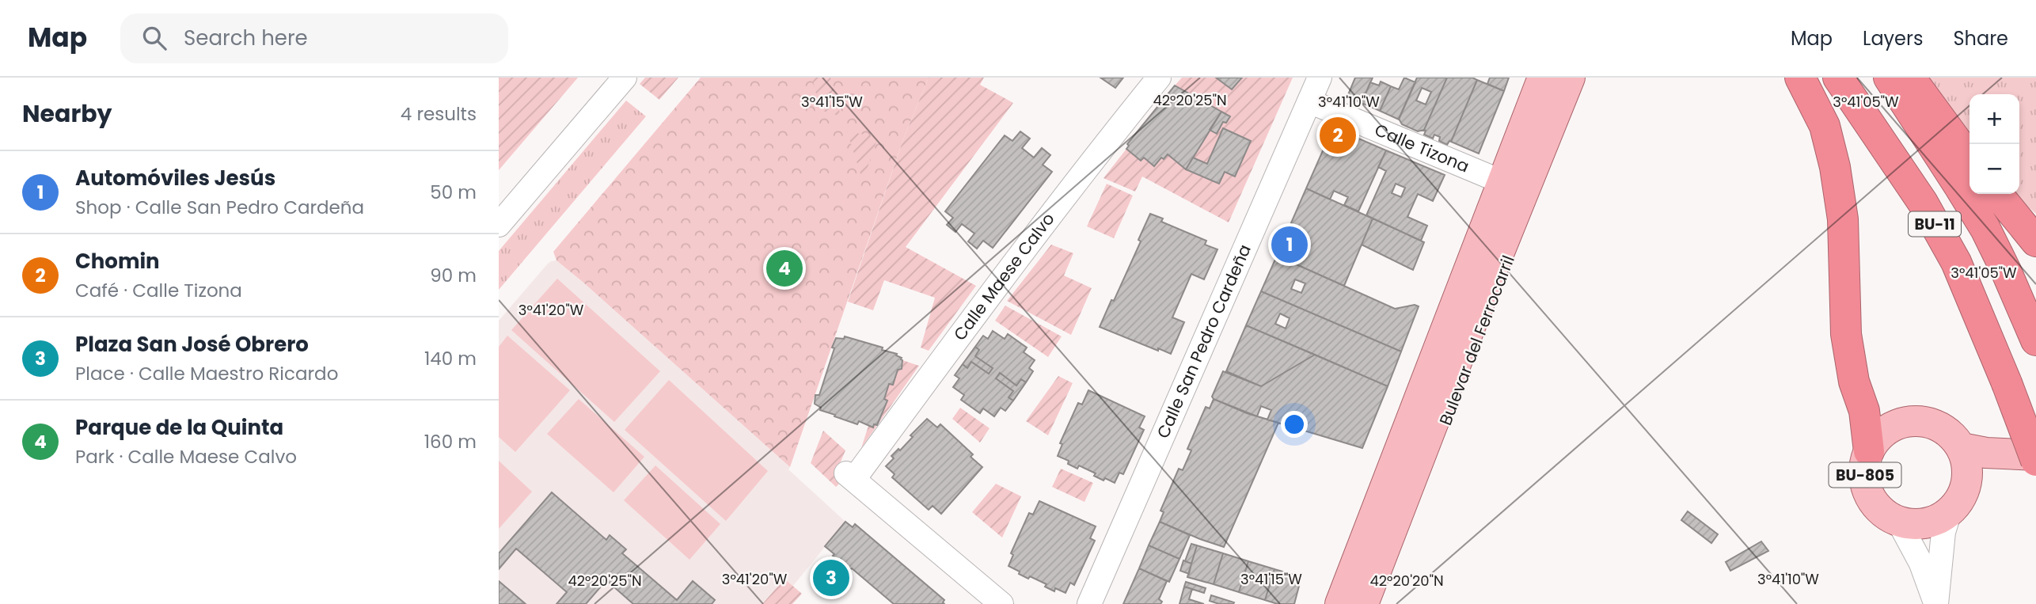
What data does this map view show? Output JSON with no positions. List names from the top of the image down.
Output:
{
  "streets": {
    "highway": ["BU-11"],
    "main road": ["Bulevar del Ferrocarril", "BU-805"],
    "street": ["Calle Tizona", "Calle Maese Calvo", "Calle San Pedro Cardeña"]
  },
  "crossings": [
    ["Calle Tizona", "Bulevar del Ferrocarril"],
    ["Calle Tizona", "Calle San Pedro Cardeña"]
  ],
  "page": {
    "header": "Map",
    "search": "Search here",
    "nav": ["Map", "Layers", "Share"],
    "heading": ["Nearby", "4 results"],
    "map_buttons": ["+", "−"],
    "pins": [
      "2",
      "1",
      "4",
      "3"
    ],
    "list": [
      {
        "mark": "1",
        "name": "Automóviles Jesús",
        "note": "Shop · Calle San Pedro Cardeña",
        "value": "50 m"
      },
      {
        "mark": "2",
        "name": "Chomin",
        "note": "Café · Calle Tizona",
        "value": "90 m"
      },
      {
        "mark": "3",
        "name": "Plaza San José Obrero",
        "note": "Place · Calle Maestro Ricardo",
        "value": "140 m"
      },
      {
        "mark": "4",
        "name": "Parque de la Quinta",
        "note": "Park · Calle Maese Calvo",
        "value": "160 m"
      }
    ]
  },
  "coordinates": [
    "42°20'25\"N",
    "3°41'05\"W",
    "3°41'15\"W",
    "3°41'10\"W",
    "3°41'20\"W",
    "42°20'20\"N"
  ]
}
